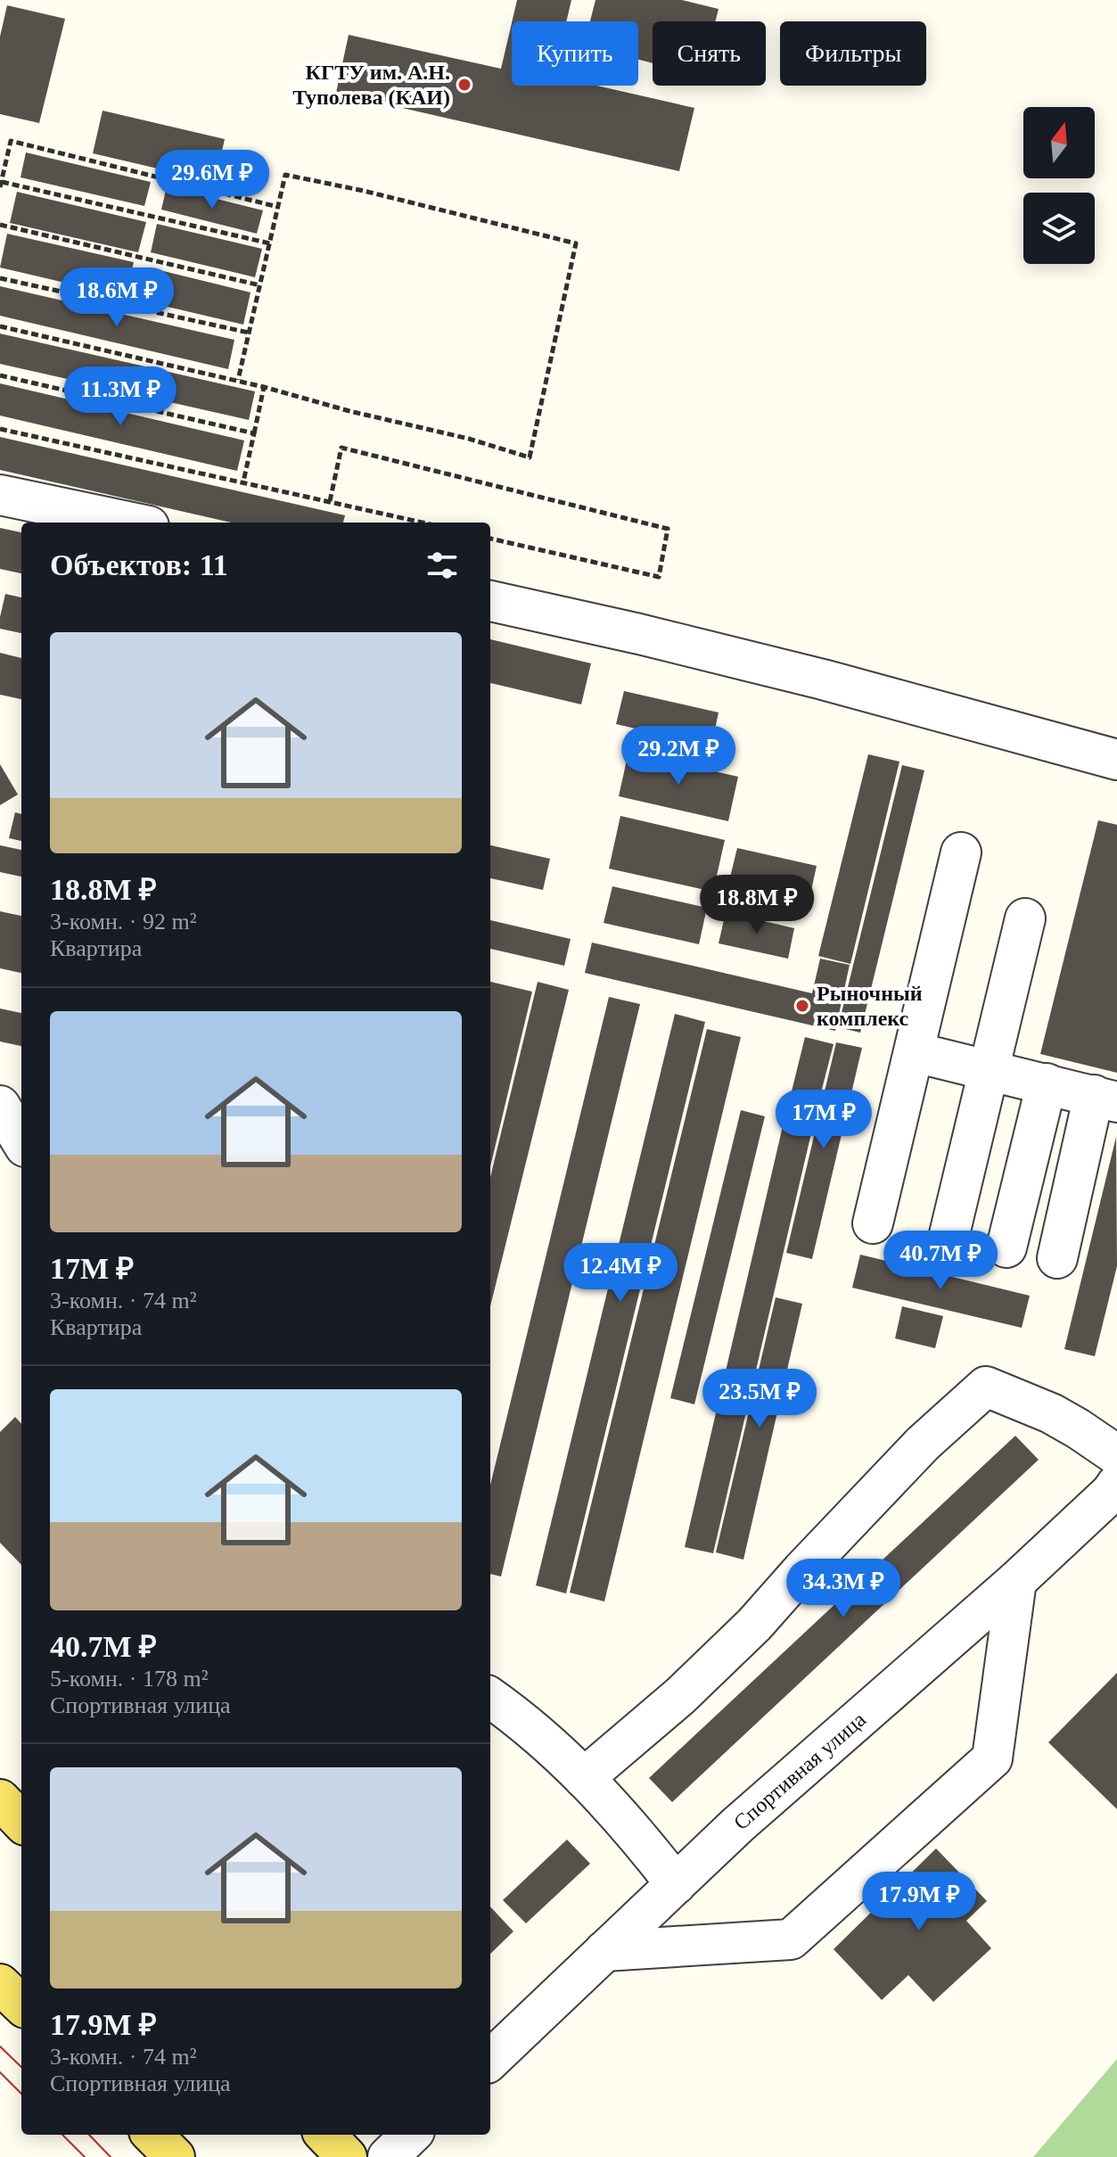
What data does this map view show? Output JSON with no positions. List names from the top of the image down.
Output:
{
  "streets": {
    "street": ["Спортивная улица"]
  },
  "places": ["КГТУ им. А.Н. Туполева (КАИ)", "Рыночный комплекс"],
  "north": "top",
  "page": {
    "chip": ["Купить", "Снять", "Фильтры"],
    "price": [
      "29.6M ₽",
      "18.6M ₽",
      "11.3M ₽",
      "29.2M ₽",
      "18.8M ₽",
      "17M ₽",
      "40.7M ₽",
      "12.4M ₽",
      "23.5M ₽",
      "34.3M ₽",
      "17.9M ₽"
    ],
    "heading": "Объектов: 11",
    "list": [
      {
        "name": "18.8M ₽",
        "note": "3-комн. · 92 m² · Квартира"
      },
      {
        "name": "17M ₽",
        "note": "3-комн. · 74 m² · Квартира"
      },
      {
        "name": "40.7M ₽",
        "note": "5-комн. · 178 m² · Спортивная улица"
      },
      {
        "name": "17.9M ₽",
        "note": "3-комн. · 74 m² · Спортивная улица"
      }
    ]
  }
}
